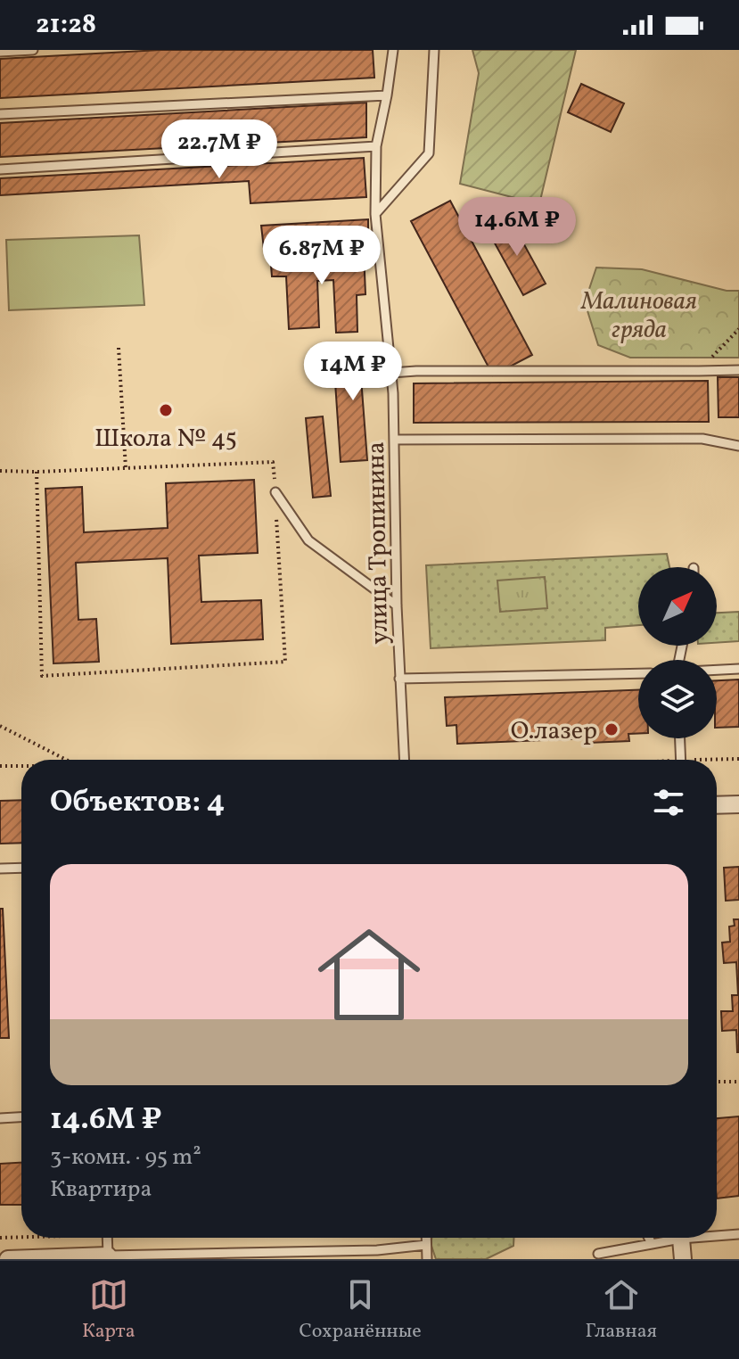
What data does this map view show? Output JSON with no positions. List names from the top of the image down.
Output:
{
  "streets": {
    "lane": ["улица Тропинина"]
  },
  "parks": ["Малиновая гряда"],
  "places": ["Школа № 45", "О.лазер"],
  "north": "top right",
  "page": {
    "status": "21:28",
    "price": [
      "22.7M ₽",
      "14.6M ₽",
      "6.87M ₽",
      "14M ₽"
    ],
    "heading": "Объектов: 4",
    "list": [
      {
        "name": "14.6M ₽",
        "note": "3-комн. · 95 m² · Квартира"
      }
    ],
    "tabs": ["Карта", "Сохранённые", "Главная"]
  }
}
